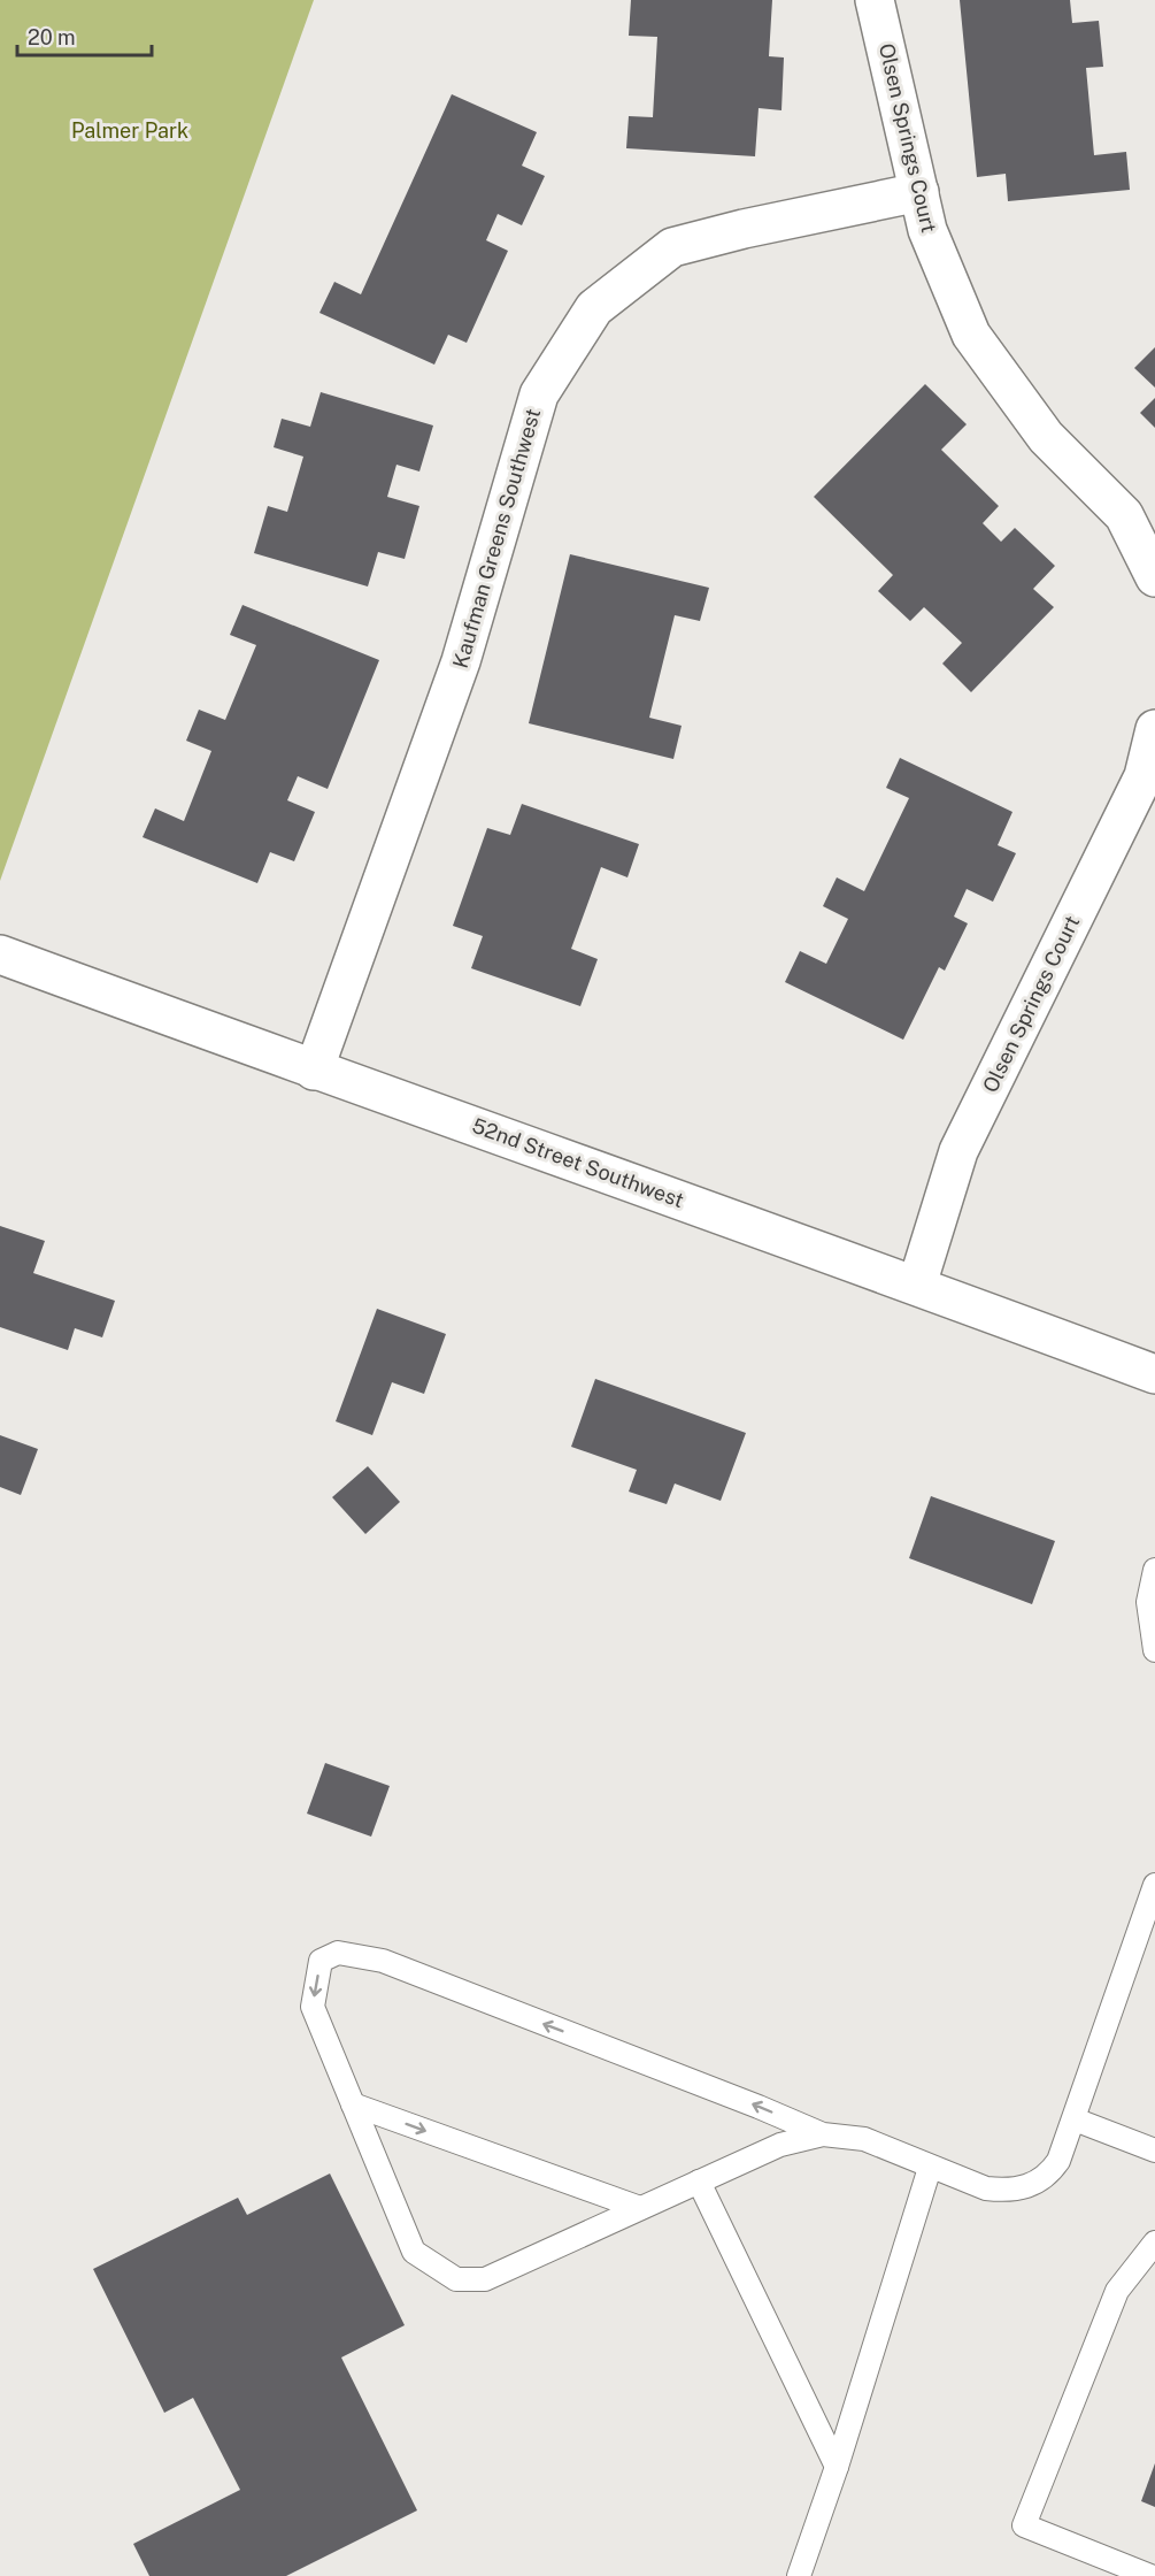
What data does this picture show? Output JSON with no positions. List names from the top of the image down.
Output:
{
  "streets": {
    "street": ["Olsen Springs Court", "Kaufman Greens Southwest", "52nd Street Southwest"]
  },
  "crossings": [
    ["Olsen Springs Court", "Kaufman Greens Southwest"],
    ["Olsen Springs Court", "52nd Street Southwest"],
    ["Kaufman Greens Southwest", "52nd Street Southwest"]
  ],
  "parks": ["Palmer Park"],
  "scale_bar": "20 m"
}
